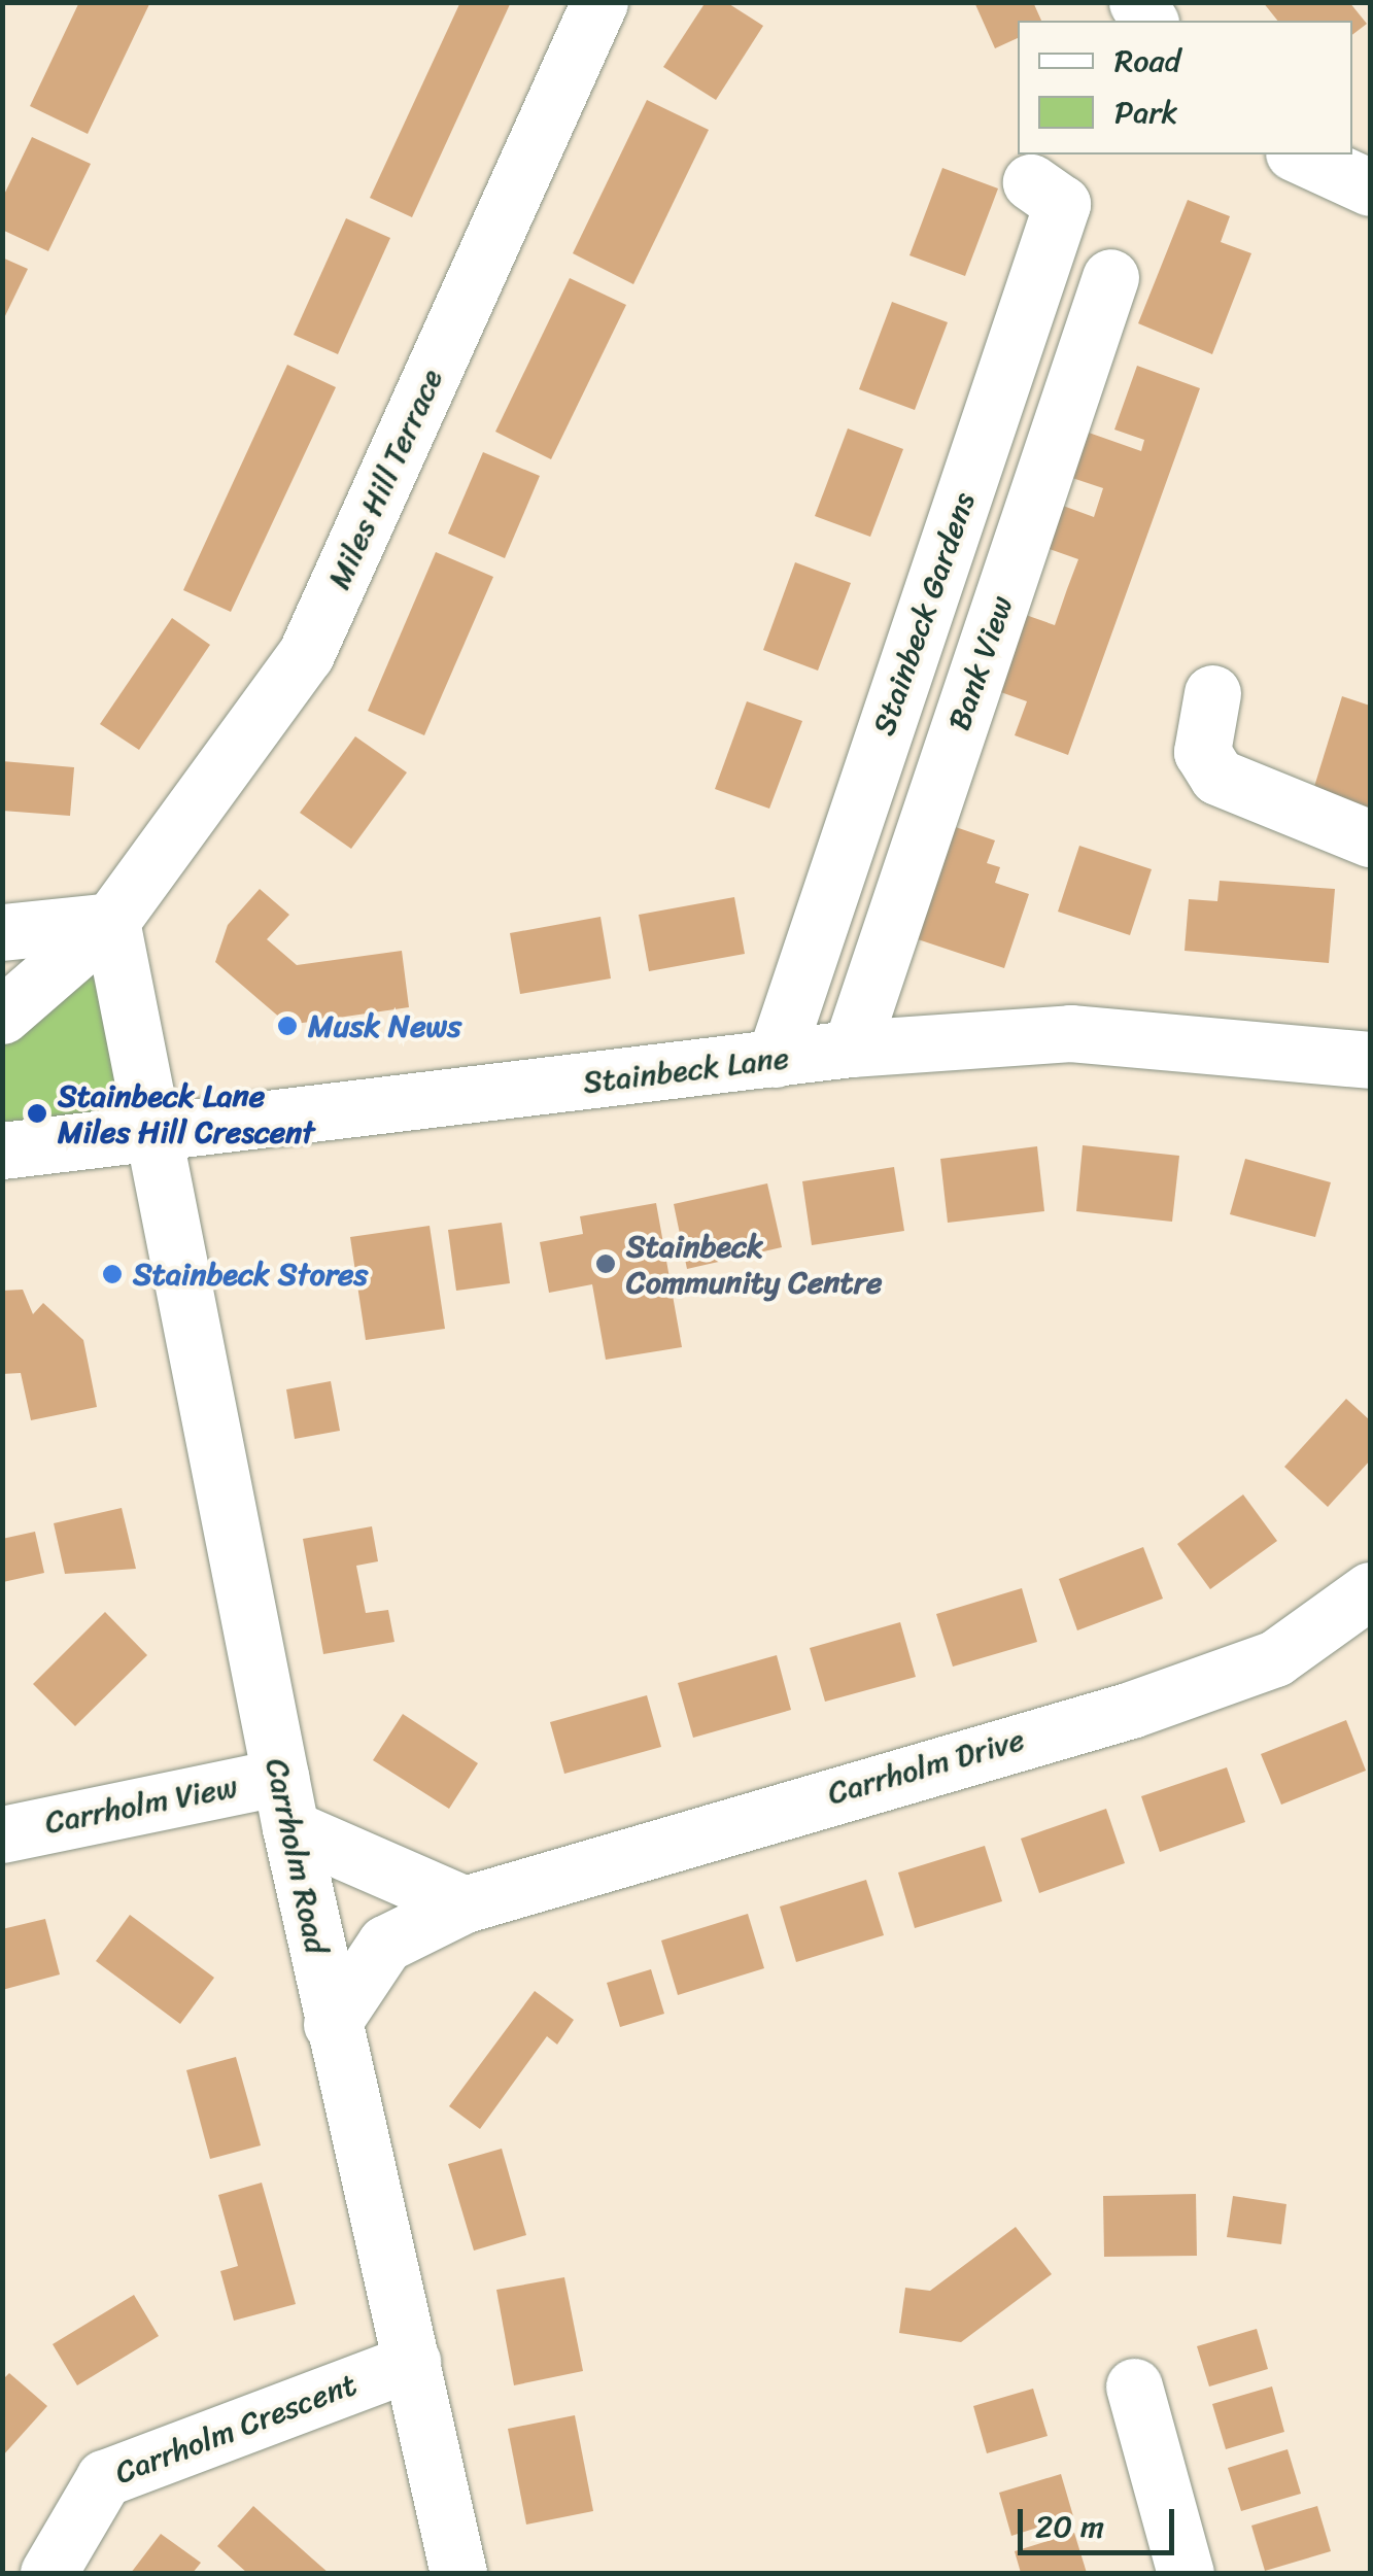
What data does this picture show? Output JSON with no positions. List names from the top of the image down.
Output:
{
  "streets": {
    "street": [
      "Miles Hill Terrace",
      "Stainbeck Gardens",
      "Bank View",
      "Stainbeck Lane",
      "Carrholm Drive",
      "Carrholm View",
      "Carrholm Road",
      "Carrholm Crescent"
    ]
  },
  "crossings": [
    ["Stainbeck Gardens", "Stainbeck Lane"],
    ["Bank View", "Stainbeck Lane"],
    ["Stainbeck Lane", "Carrholm Road"],
    ["Carrholm Drive", "Carrholm Road"],
    ["Carrholm View", "Carrholm Road"],
    ["Carrholm Road", "Carrholm Crescent"]
  ],
  "places": [
    "Musk News",
    "Stainbeck Lane Miles Hill Crescent",
    "Stainbeck Community Centre",
    "Stainbeck Stores"
  ],
  "legend": ["Road", "Park"],
  "scale_bar": "20 m"
}
